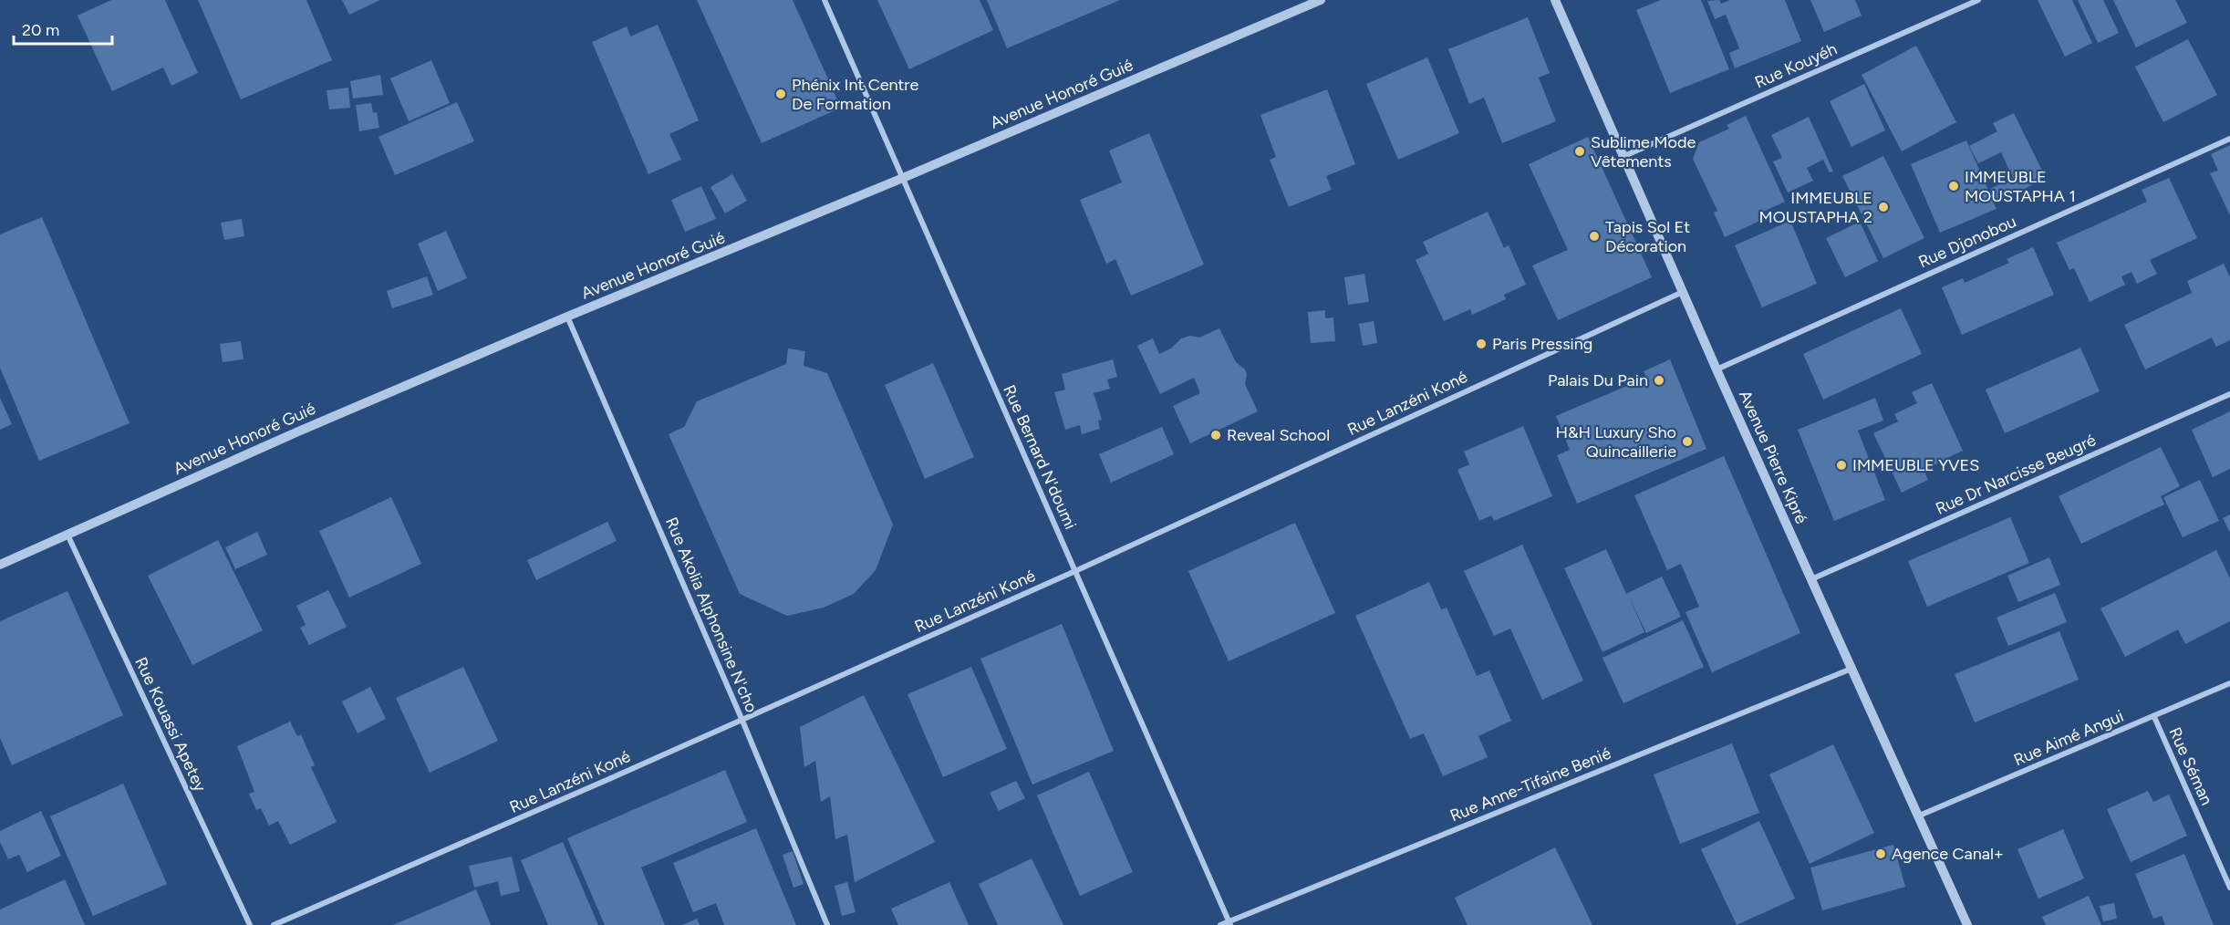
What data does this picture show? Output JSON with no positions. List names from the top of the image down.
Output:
{
  "streets": {
    "street": [
      "Rue Kouyéh",
      "Avenue Honoré Guié",
      "Rue Djonobou",
      "Rue Lanzéni Koné",
      "Rue Bernard N'doumi",
      "Avenue Pierre Kipré",
      "Rue Dr Narcisse Beugré",
      "Rue Akolia Alphonsine N'cho",
      "Rue Kouassi Apetey",
      "Rue Aimé Angui",
      "Rue Séman",
      "Rue Anne-Tifaine Benié"
    ]
  },
  "crossings": [
    ["Rue Kouyéh", "Avenue Pierre Kipré"],
    ["Avenue Honoré Guié", "Rue Bernard N'doumi"],
    ["Avenue Honoré Guié", "Rue Akolia Alphonsine N'cho"],
    ["Avenue Honoré Guié", "Rue Kouassi Apetey"],
    ["Rue Djonobou", "Avenue Pierre Kipré"],
    ["Rue Lanzéni Koné", "Rue Bernard N'doumi"],
    ["Rue Lanzéni Koné", "Avenue Pierre Kipré"],
    ["Rue Lanzéni Koné", "Rue Akolia Alphonsine N'cho"],
    ["Rue Bernard N'doumi", "Rue Anne-Tifaine Benié"],
    ["Avenue Pierre Kipré", "Rue Dr Narcisse Beugré"],
    ["Avenue Pierre Kipré", "Rue Aimé Angui"],
    ["Avenue Pierre Kipré", "Rue Anne-Tifaine Benié"],
    ["Rue Aimé Angui", "Rue Séman"]
  ],
  "places": [
    "Phénix Int Centre De Formation",
    "Sublime Mode Vêtements",
    "IMMEUBLE MOUSTAPHA 1",
    "IMMEUBLE MOUSTAPHA 2",
    "Tapis Sol Et Décoration",
    "Paris Pressing",
    "Palais Du Pain",
    "Reveal School",
    "H&H Luxury Sho Quincaillerie",
    "IMMEUBLE YVES",
    "Agence Canal+"
  ],
  "scale_bar": "20 m"
}
